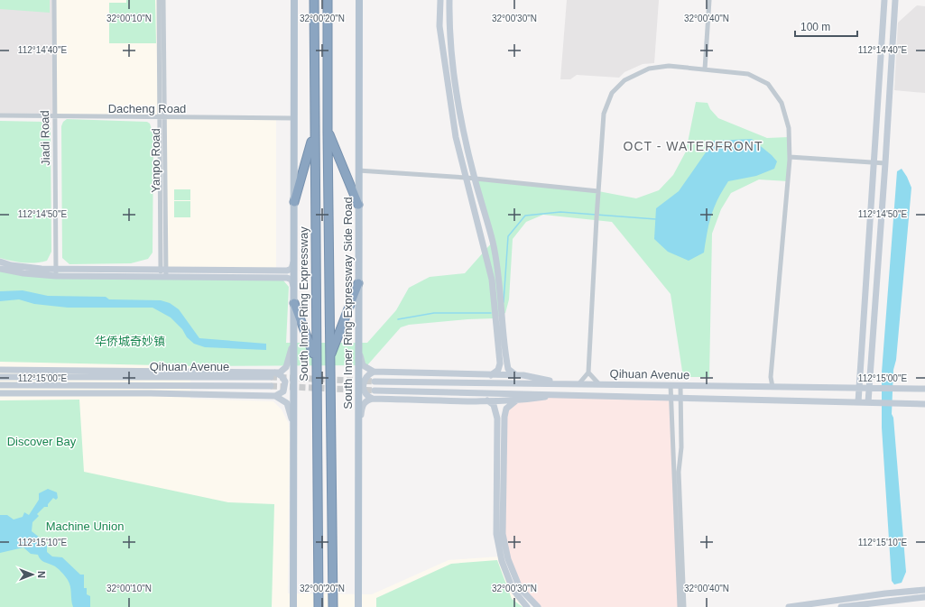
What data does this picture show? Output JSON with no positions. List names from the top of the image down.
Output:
{
  "streets": {
    "highway": ["South Inner Ring Expressway"],
    "main road": ["South Inner Ring Expressway Side Road"],
    "street": [
      "Dacheng Road",
      "Jiadi Road",
      "Yanpo Road",
      "Qihuan Avenue"
    ]
  },
  "crossings": [
    ["Dacheng Road", "Jiadi Road"],
    ["Dacheng Road", "Yanpo Road"]
  ],
  "districts": ["OCT - WATERFRONT"],
  "parks": ["华侨城奇妙镇", "Discover Bay", "Machine Union"],
  "scale_bar": "100 m",
  "north": "right",
  "coordinates": [
    "32°00'10\"N",
    "32°00'20\"N",
    "32°00'30\"N",
    "32°00'40\"N",
    "112°14'40\"E",
    "112°14'50\"E",
    "112°15'00\"E",
    "112°15'10\"E"
  ]
}
